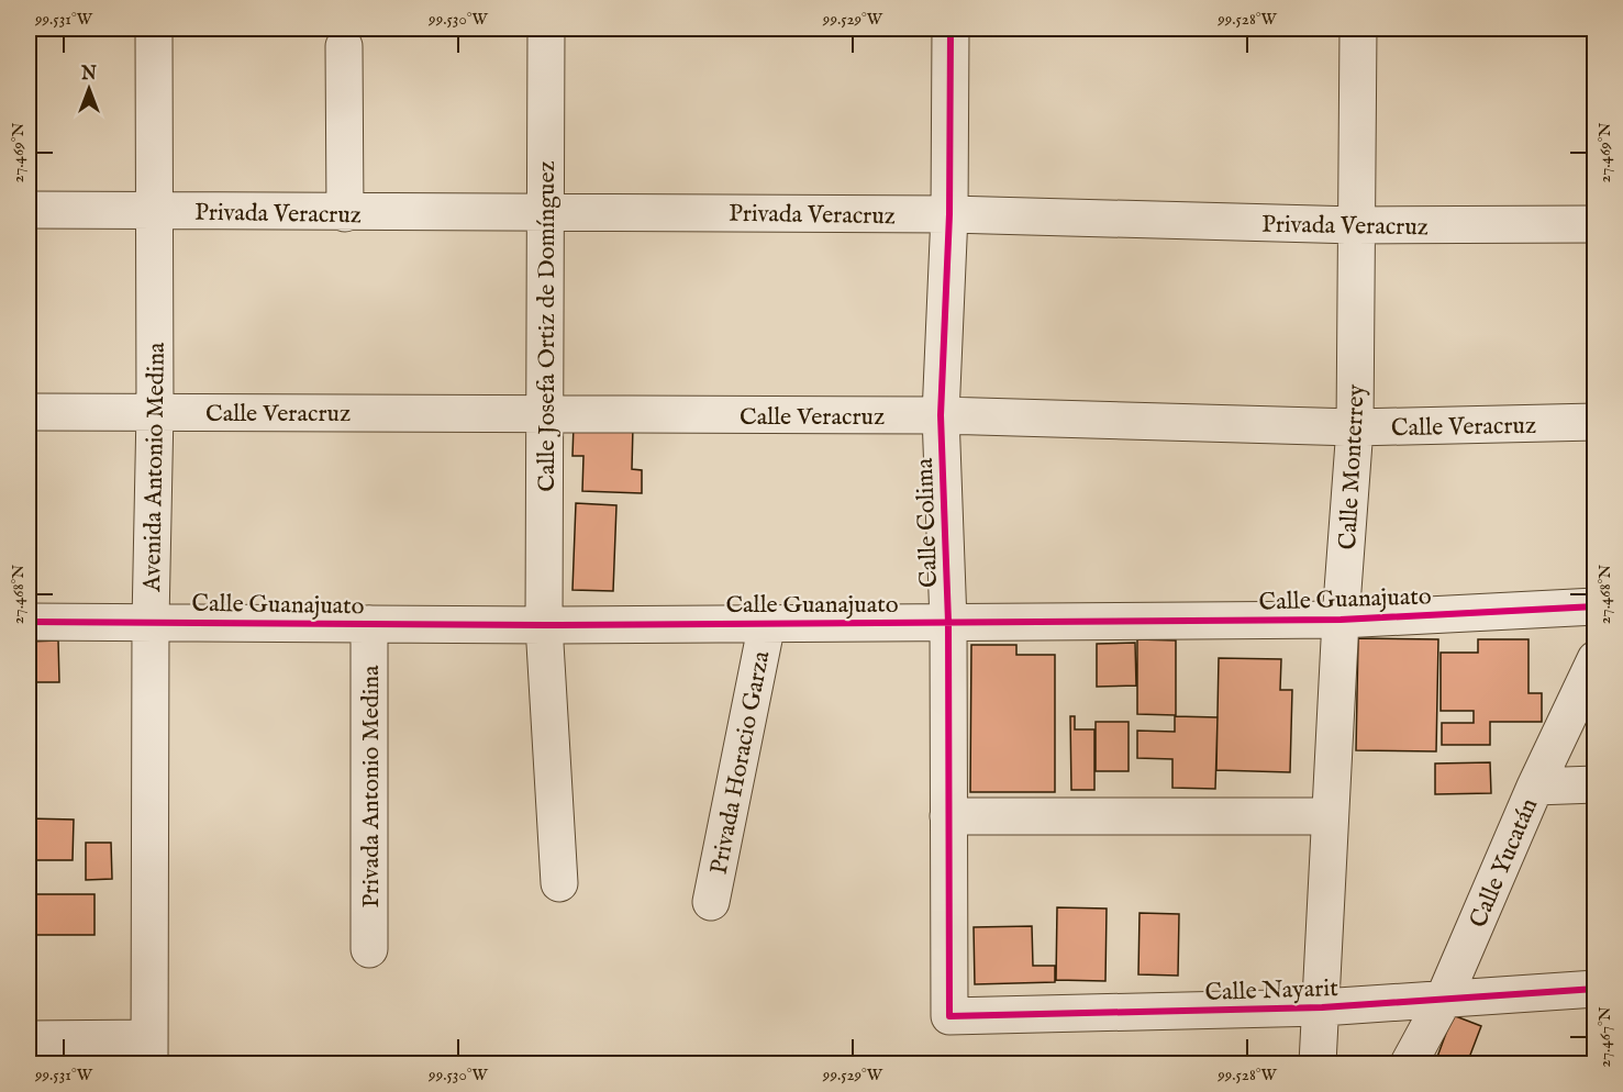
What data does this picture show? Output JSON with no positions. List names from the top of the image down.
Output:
{
  "streets": {
    "street": [
      "Privada Veracruz",
      "Calle Josefa Ortiz de Domínguez",
      "Calle Veracruz",
      "Avenida Antonio Medina",
      "Calle Monterrey",
      "Calle Colima",
      "Calle Guanajuato",
      "Privada Horacio Garza",
      "Privada Antonio Medina",
      "Calle Yucatán",
      "Calle Nayarit"
    ]
  },
  "crossings": [
    ["Privada Veracruz", "Calle Josefa Ortiz de Domínguez"],
    ["Privada Veracruz", "Avenida Antonio Medina"],
    ["Privada Veracruz", "Calle Monterrey"],
    ["Privada Veracruz", "Calle Colima"],
    ["Calle Josefa Ortiz de Domínguez", "Calle Veracruz"],
    ["Calle Josefa Ortiz de Domínguez", "Calle Guanajuato"],
    ["Calle Veracruz", "Avenida Antonio Medina"],
    ["Calle Veracruz", "Calle Monterrey"],
    ["Calle Veracruz", "Calle Colima"],
    ["Avenida Antonio Medina", "Calle Guanajuato"],
    ["Calle Monterrey", "Calle Guanajuato"],
    ["Calle Monterrey", "Calle Nayarit"],
    ["Calle Colima", "Calle Guanajuato"],
    ["Calle Colima", "Calle Nayarit"],
    ["Calle Guanajuato", "Privada Horacio Garza"],
    ["Calle Guanajuato", "Privada Antonio Medina"],
    ["Calle Yucatán", "Calle Nayarit"]
  ],
  "north": "top",
  "coordinates": [
    "99.531°W",
    "99.530°W",
    "99.529°W",
    "99.528°W",
    "27.469°N",
    "27.468°N",
    "27.467°N"
  ]
}
